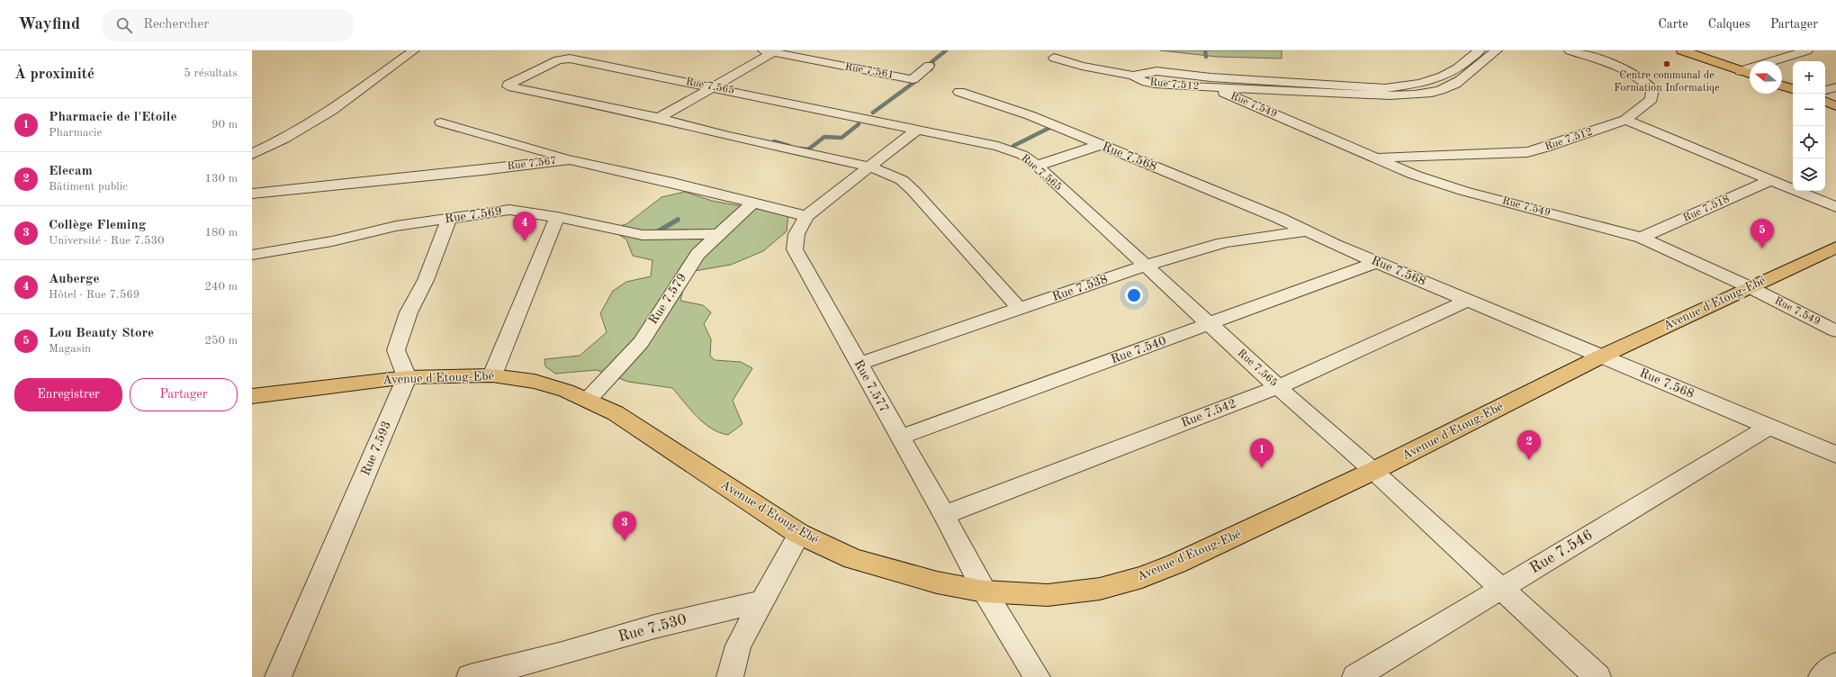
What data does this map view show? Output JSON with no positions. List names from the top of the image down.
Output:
{
  "streets": {
    "main road": ["Avenue d'Etoug-Ebé"],
    "street": [
      "Rue 7.561",
      "Rue 7.512",
      "Rue 7.565",
      "Rue 7.549",
      "Rue 7.568",
      "Rue 7.567",
      "Rue 7.518",
      "Rue 7.569",
      "Rue 7.538",
      "Rue 7.579",
      "Rue 7.540",
      "Rue 7.577",
      "Rue 7.542",
      "Rue 7.593",
      "Rue 7.546",
      "Rue 7.530"
    ]
  },
  "crossings": [
    ["Rue 7.512", "Rue 7.549"],
    ["Rue 7.565", "Rue 7.538"],
    ["Rue 7.565", "Avenue d'Etoug-Ebé"],
    ["Rue 7.565", "Rue 7.540"],
    ["Rue 7.565", "Rue 7.577"],
    ["Rue 7.565", "Rue 7.542"],
    ["Rue 7.565", "Rue 7.546"],
    ["Rue 7.549", "Rue 7.518"],
    ["Rue 7.549", "Avenue d'Etoug-Ebé"],
    ["Rue 7.568", "Rue 7.538"],
    ["Rue 7.568", "Avenue d'Etoug-Ebé"],
    ["Rue 7.568", "Rue 7.540"],
    ["Rue 7.568", "Rue 7.542"],
    ["Rue 7.568", "Rue 7.546"],
    ["Rue 7.567", "Rue 7.579"],
    ["Rue 7.567", "Rue 7.577"],
    ["Rue 7.569", "Rue 7.579"],
    ["Rue 7.538", "Rue 7.577"],
    ["Rue 7.579", "Avenue d'Etoug-Ebé"],
    ["Avenue d'Etoug-Ebé", "Rue 7.577"],
    ["Avenue d'Etoug-Ebé", "Rue 7.593"],
    ["Rue 7.540", "Rue 7.577"],
    ["Rue 7.577", "Rue 7.542"]
  ],
  "places": ["Centre communal de Formation Informatiqe"],
  "north": "left",
  "page": {
    "header": "Wayfind",
    "search": "Rechercher",
    "nav": ["Carte", "Calques", "Partager"],
    "heading": ["À proximité", "5 résultats"],
    "map_buttons": ["+", "−"],
    "list": [
      {
        "mark": "1",
        "name": "Pharmacie de l'Etoile",
        "note": "Pharmacie",
        "value": "90 m"
      },
      {
        "mark": "2",
        "name": "Elecam",
        "note": "Bâtiment public",
        "value": "130 m"
      },
      {
        "mark": "3",
        "name": "Collège Fleming",
        "note": "Université · Rue 7.530",
        "value": "180 m"
      },
      {
        "mark": "4",
        "name": "Auberge",
        "note": "Hôtel · Rue 7.569",
        "value": "240 m"
      },
      {
        "mark": "5",
        "name": "Lou Beauty Store",
        "note": "Magasin",
        "value": "250 m"
      }
    ],
    "pins": [
      "4",
      "5",
      "2",
      "1",
      "3"
    ],
    "buttons": ["Enregistrer", "Partager"]
  }
}
